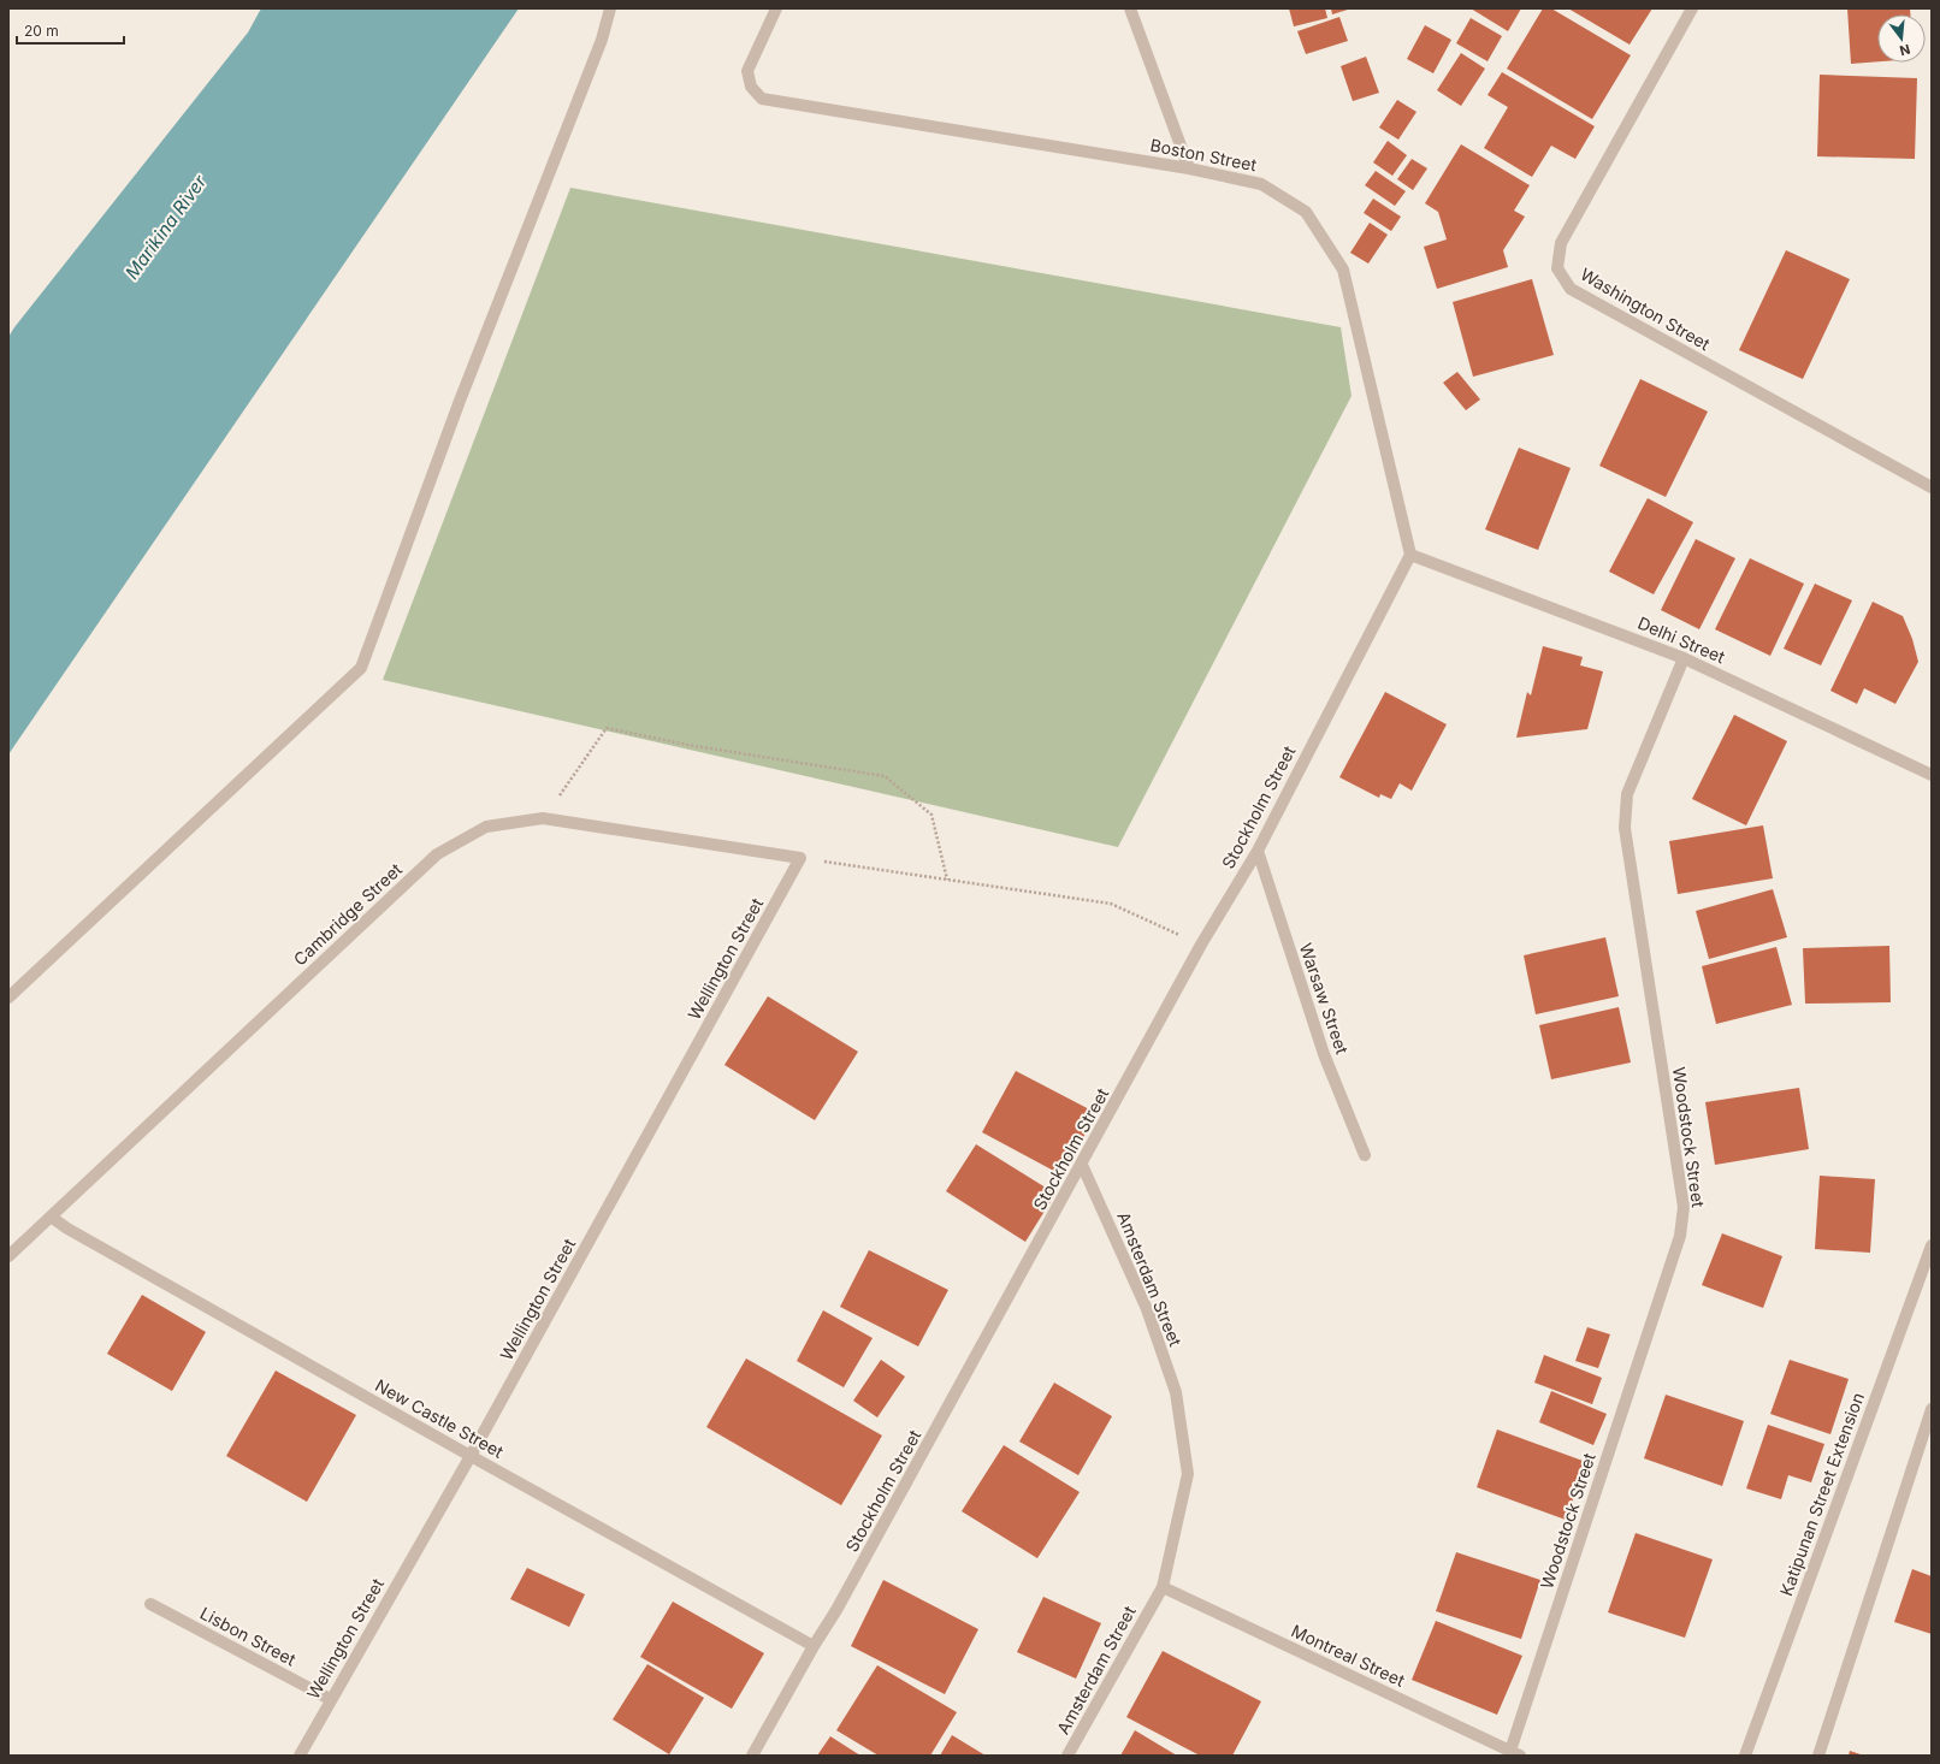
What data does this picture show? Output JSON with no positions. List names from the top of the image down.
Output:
{
  "streets": {
    "street": [
      "Boston Street",
      "Washington Street",
      "Delhi Street",
      "Stockholm Street",
      "Cambridge Street",
      "Wellington Street",
      "Warsaw Street",
      "Woodstock Street",
      "Amsterdam Street",
      "New Castle Street",
      "Katipunan Street Extension",
      "Lisbon Street",
      "Montreal Street"
    ]
  },
  "crossings": [
    ["Boston Street", "Delhi Street"],
    ["Boston Street", "Stockholm Street"],
    ["Delhi Street", "Stockholm Street"],
    ["Delhi Street", "Woodstock Street"],
    ["Stockholm Street", "Warsaw Street"],
    ["Stockholm Street", "Amsterdam Street"],
    ["Stockholm Street", "New Castle Street"],
    ["Cambridge Street", "Wellington Street"],
    ["Cambridge Street", "New Castle Street"],
    ["Wellington Street", "New Castle Street"],
    ["Wellington Street", "Lisbon Street"],
    ["Woodstock Street", "Montreal Street"],
    ["Amsterdam Street", "Montreal Street"]
  ],
  "water": ["Marikina River"],
  "scale_bar": "20 m",
  "north": "bottom"
}
